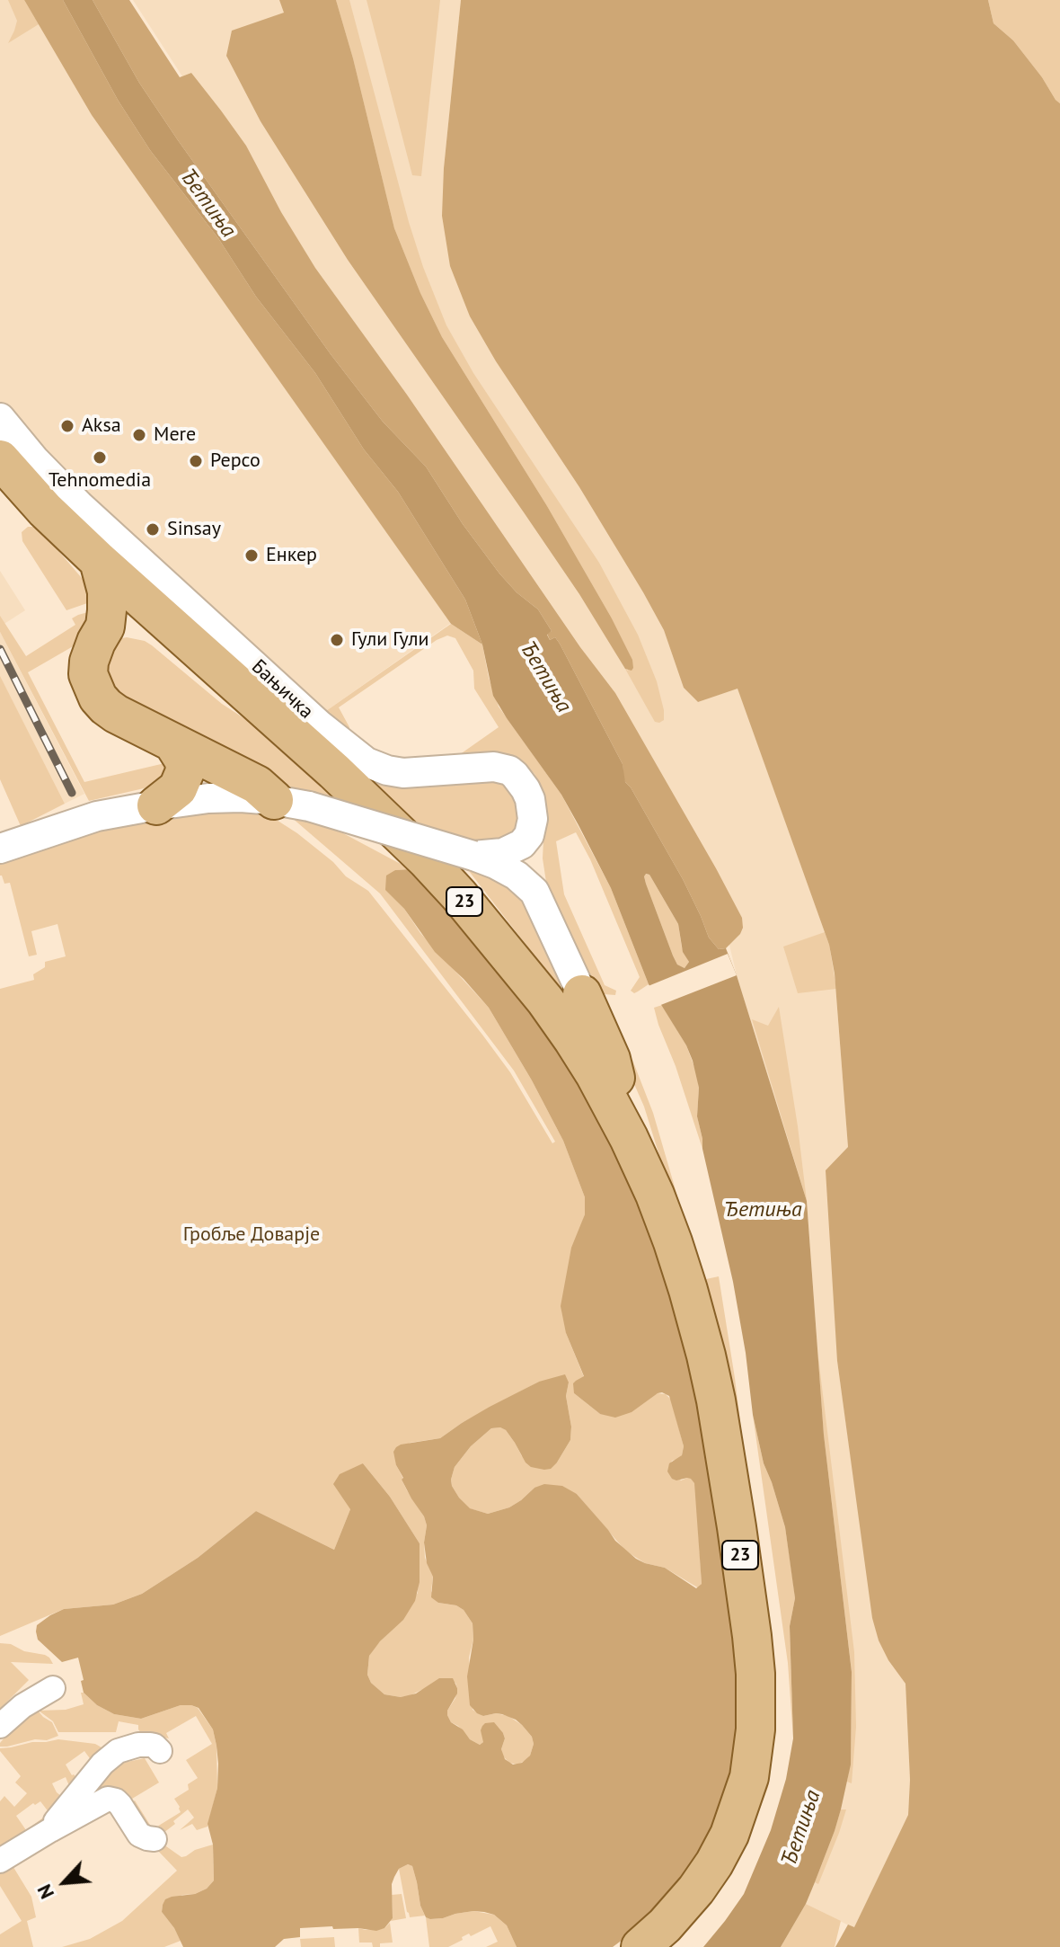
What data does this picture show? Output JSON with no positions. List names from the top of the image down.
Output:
{
  "streets": {
    "main road": ["23"],
    "street": ["Бањичка"]
  },
  "water": ["Ђетиња"],
  "parks": ["Гробље Доварје"],
  "places": [
    "Aksa",
    "Mere",
    "Tehnomedia",
    "Pepco",
    "Sinsay",
    "Енкер",
    "Гули Гули"
  ],
  "north": "bottom left"
}
